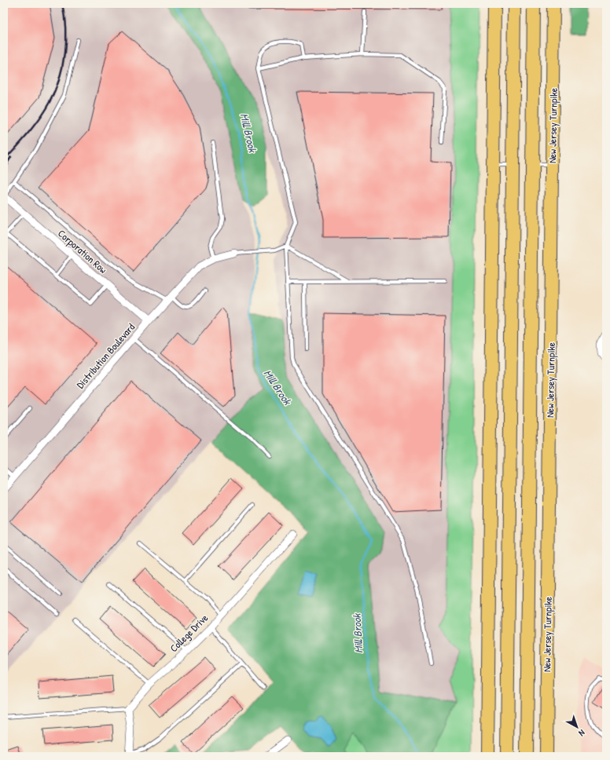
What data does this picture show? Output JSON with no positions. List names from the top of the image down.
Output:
{
  "streets": {
    "highway": ["New Jersey Turnpike"],
    "street": ["Corporation Row", "Distribution Boulevard", "College Drive"]
  },
  "crossings": [
    ["Corporation Row", "Distribution Boulevard"]
  ],
  "water": ["Mill Brook"],
  "north": "bottom right"
}
